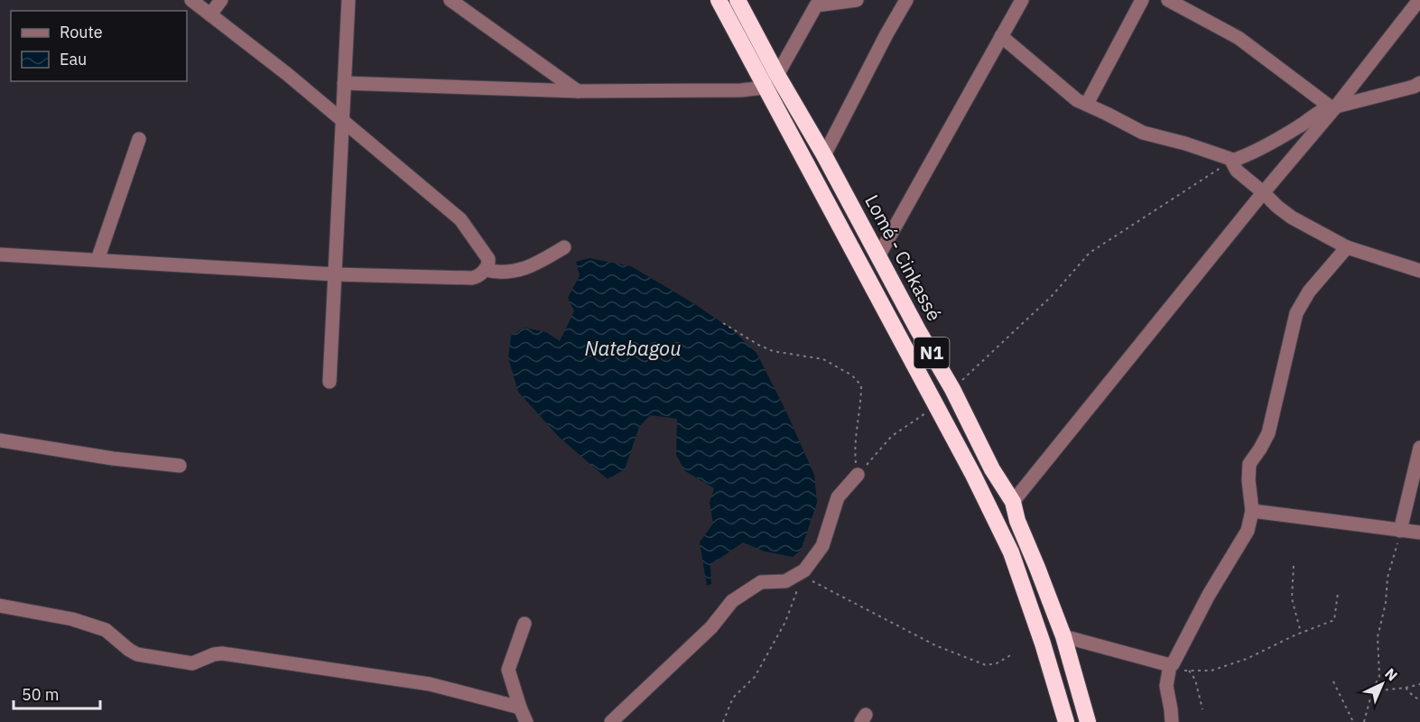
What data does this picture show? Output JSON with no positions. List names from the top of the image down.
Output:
{
  "streets": {
    "highway": ["Lomé - Cinkassé", "N1"]
  },
  "water": ["Natebagou"],
  "legend": ["Route", "Eau"],
  "scale_bar": "50 m",
  "north": "top right"
}
